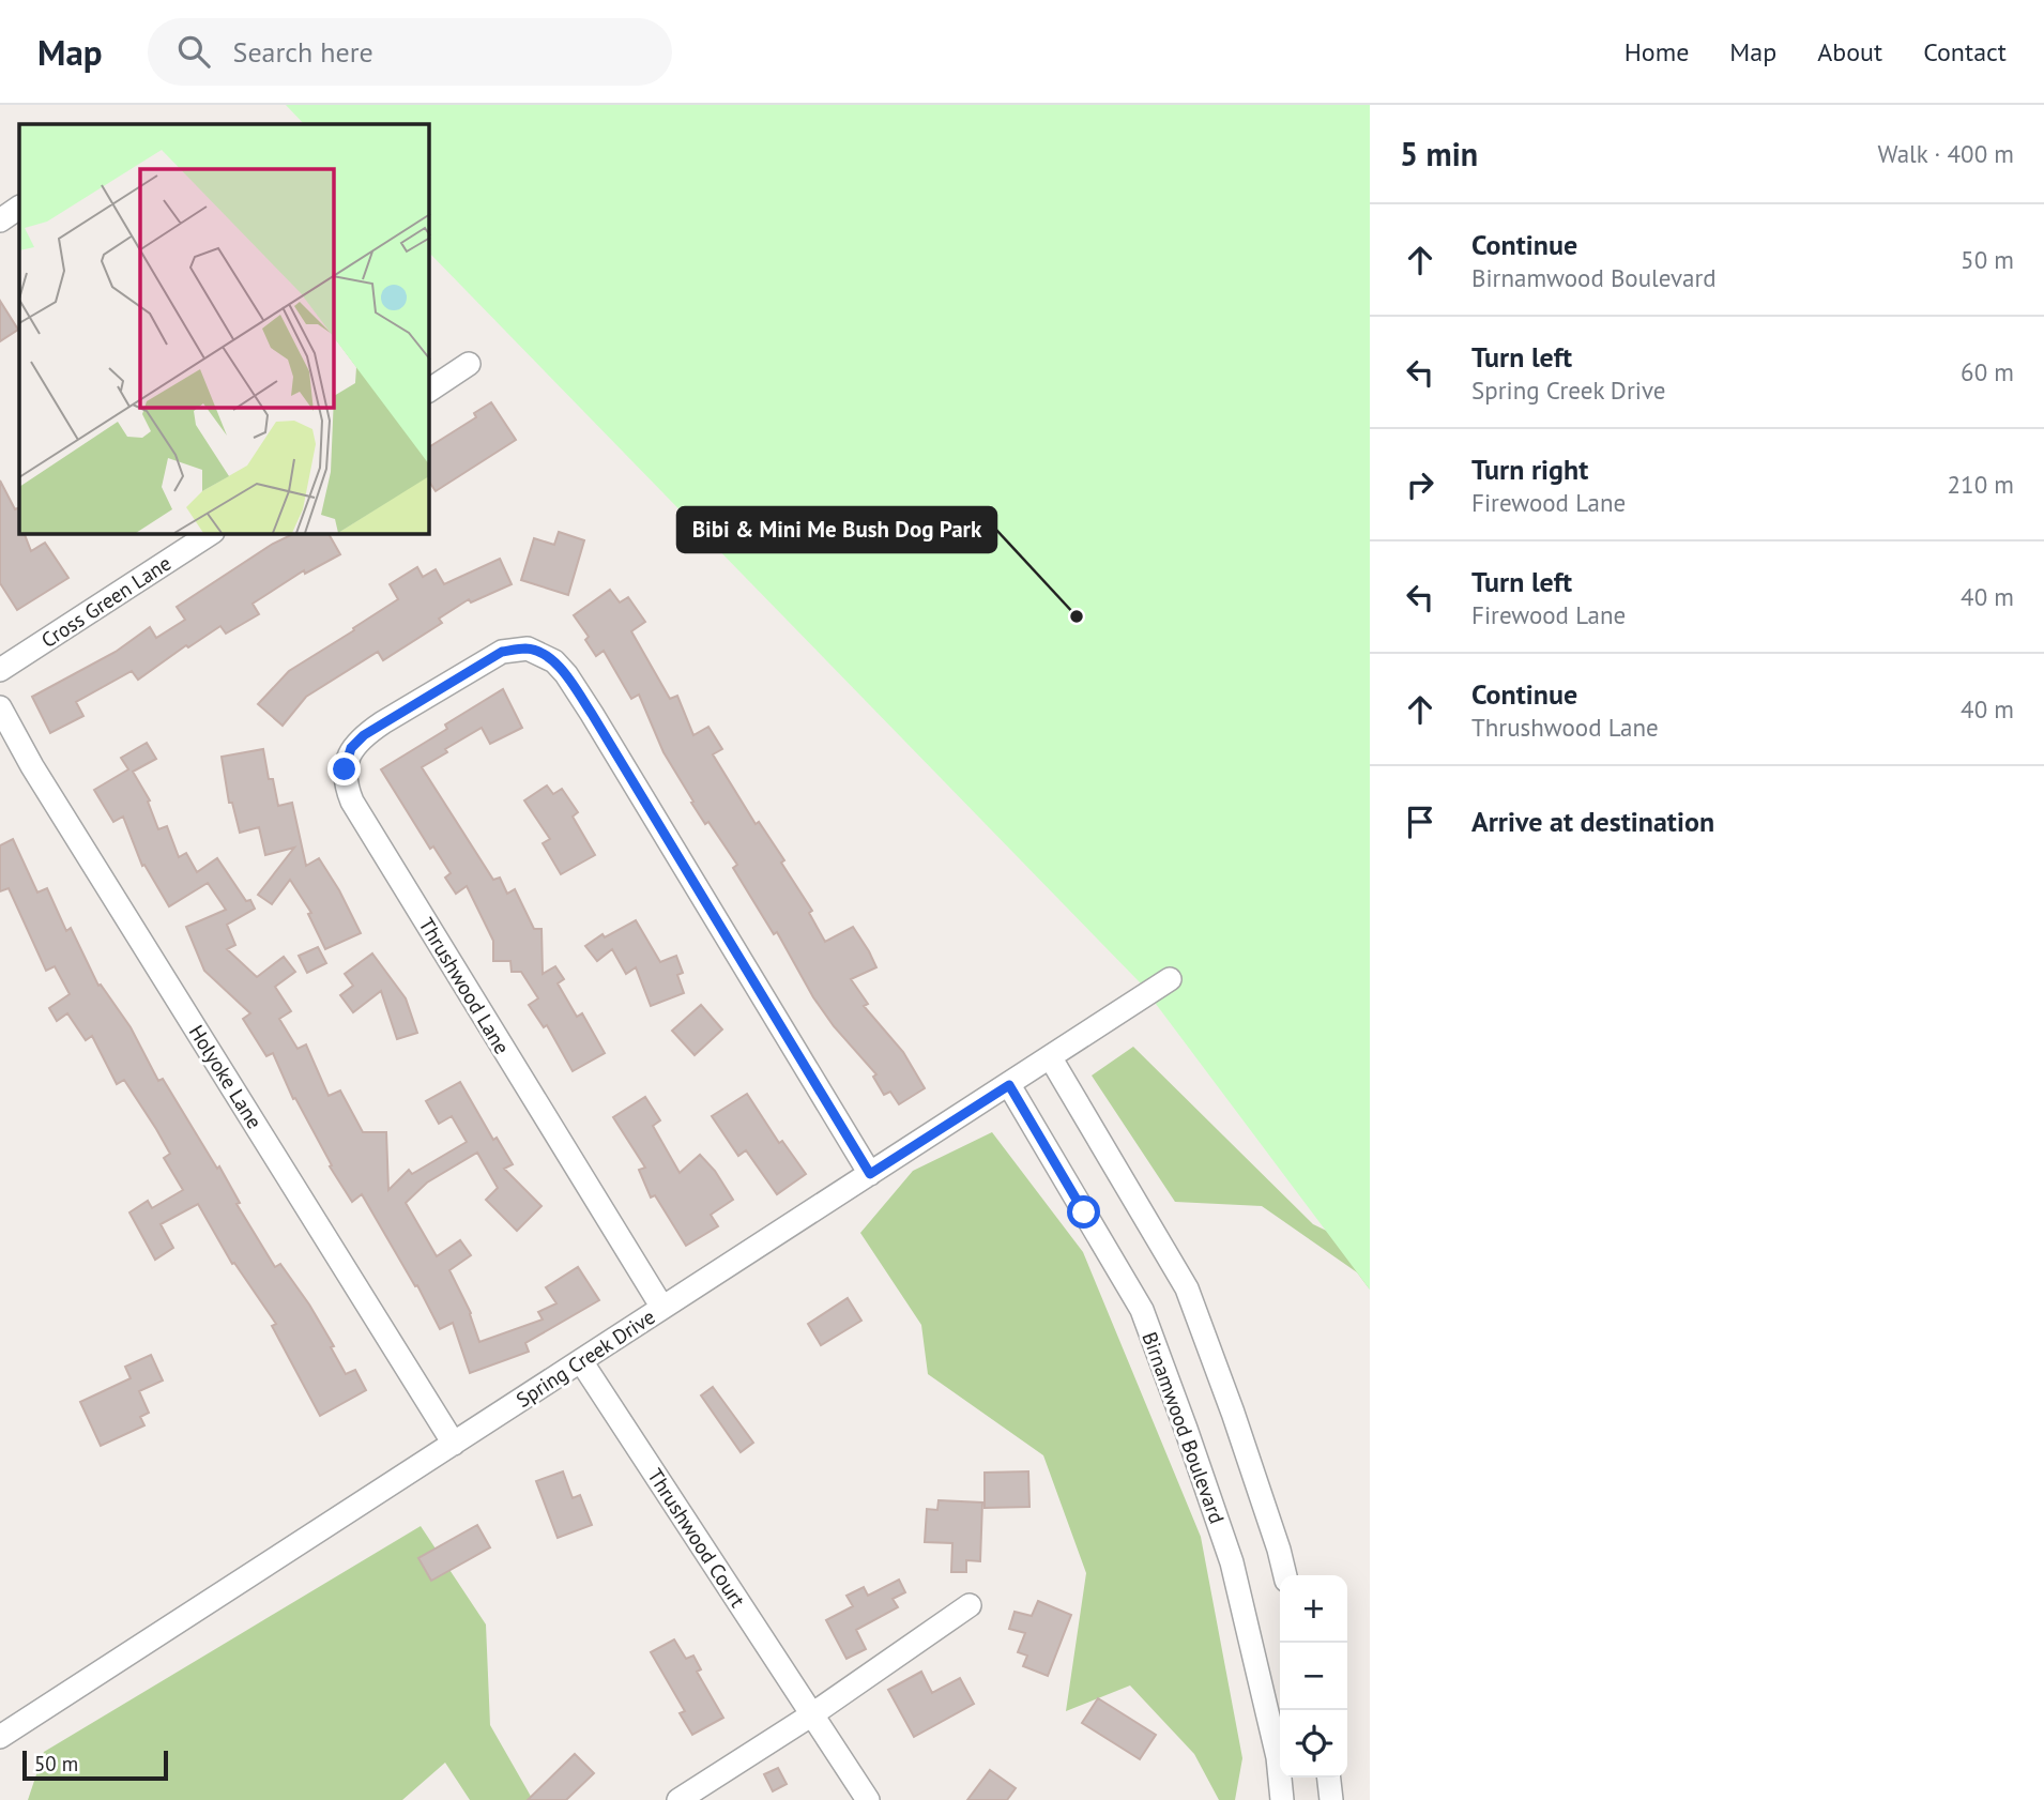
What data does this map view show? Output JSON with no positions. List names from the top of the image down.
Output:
{
  "streets": {
    "street": [
      "Cross Green Lane",
      "Thrushwood Lane",
      "Holyoke Lane",
      "Spring Creek Drive",
      "Birnamwood Boulevard",
      "Thrushwood Court"
    ]
  },
  "crossings": [
    ["Thrushwood Lane", "Spring Creek Drive"],
    ["Holyoke Lane", "Spring Creek Drive"],
    ["Spring Creek Drive", "Birnamwood Boulevard"],
    ["Spring Creek Drive", "Thrushwood Court"]
  ],
  "places": ["Bibi & Mini Me Bush Dog Park"],
  "scale_bar": "50 m",
  "page": {
    "header": "Map",
    "search": "Search here",
    "nav": [
      "Home",
      "Map",
      "About",
      "Contact"
    ],
    "heading": ["5 min", "Walk · 400 m"],
    "list": [
      ["Continue", "Birnamwood Boulevard", "50 m"],
      ["Turn left", "Spring Creek Drive", "60 m"],
      ["Turn right", "Firewood Lane", "210 m"],
      ["Turn left", "Firewood Lane", "40 m"],
      ["Continue", "Thrushwood Lane", "40 m"],
      "Arrive at destination"
    ],
    "map_buttons": ["+", "−"],
    "scale": "50 m"
  }
}
